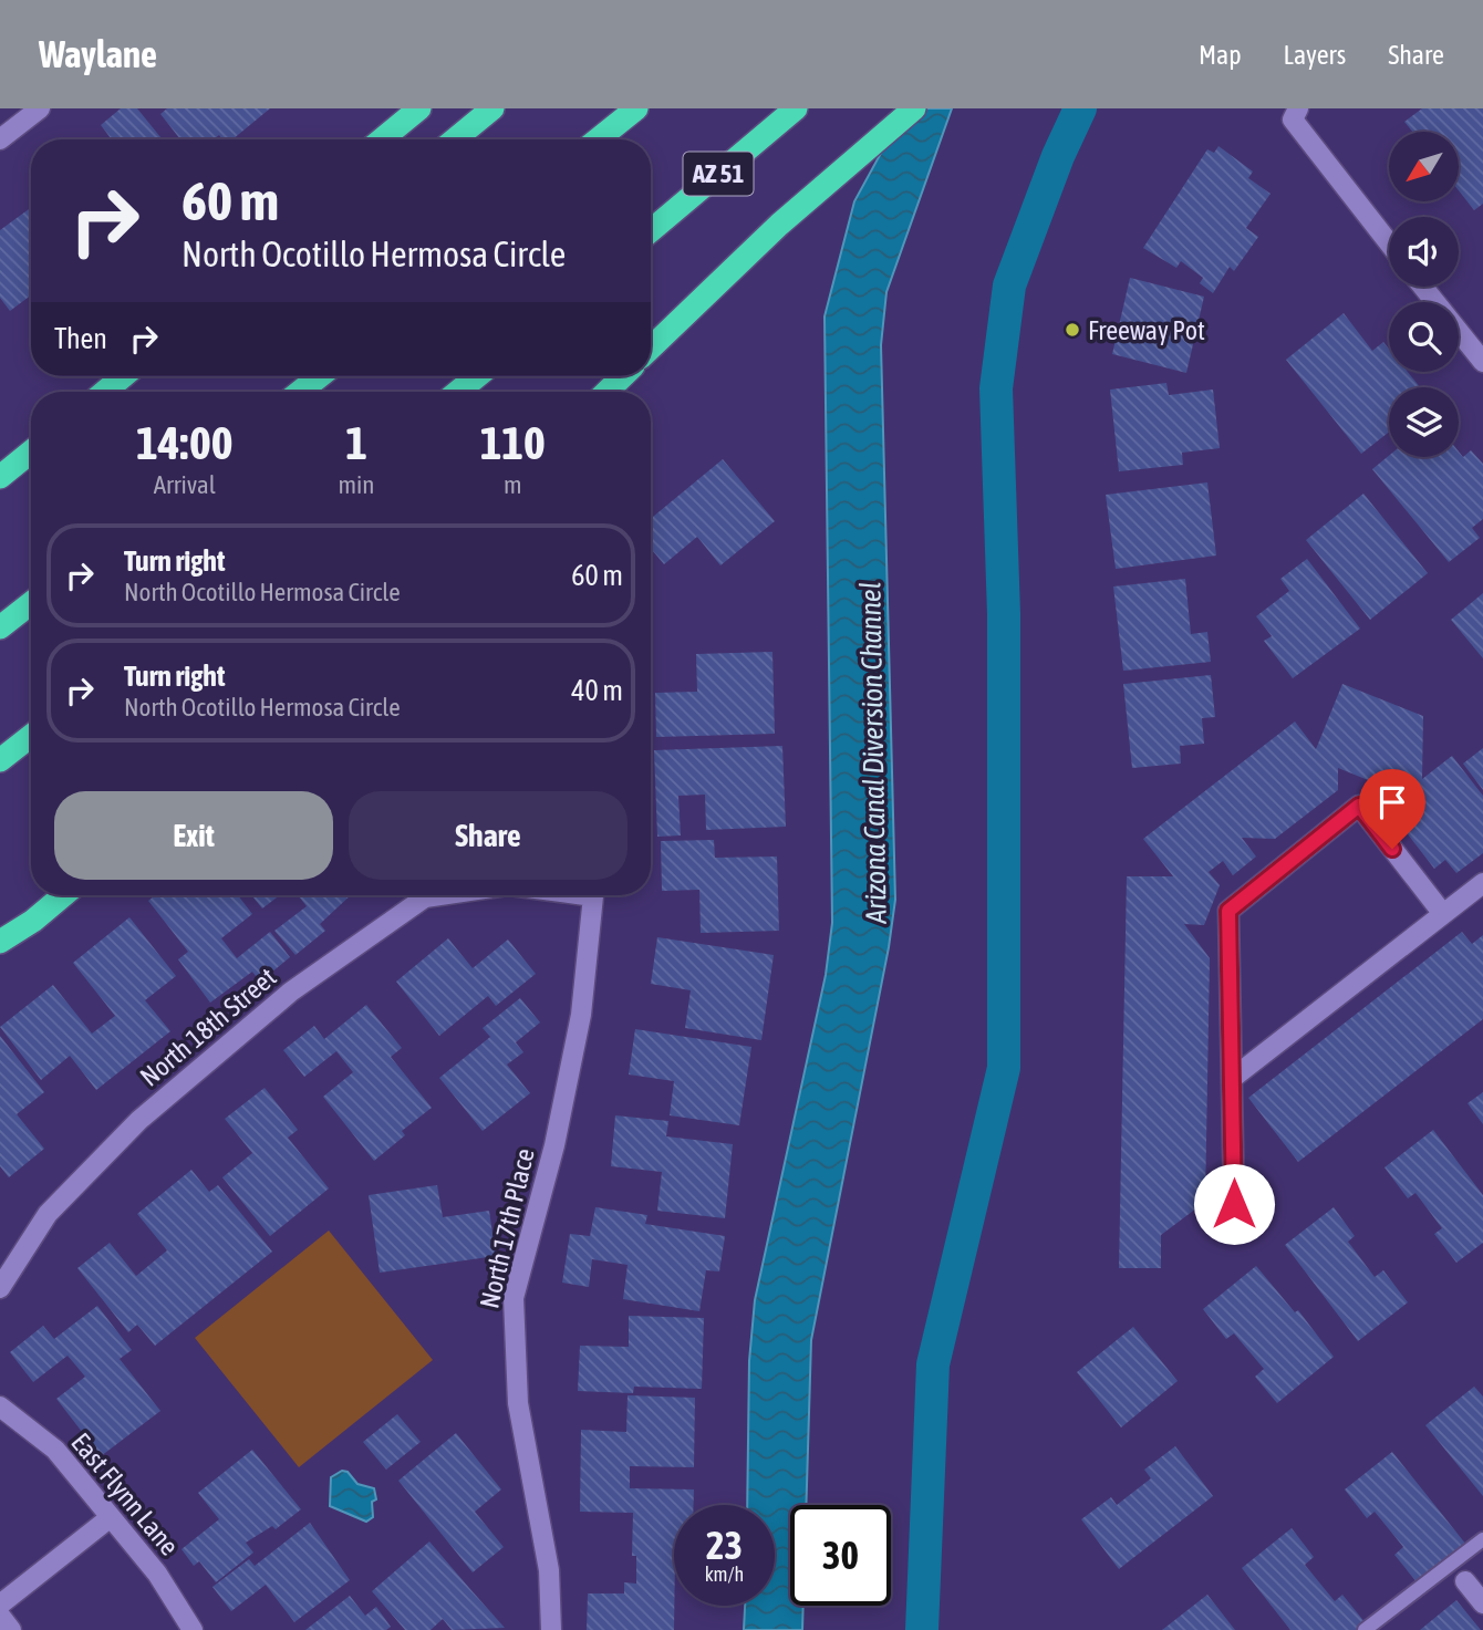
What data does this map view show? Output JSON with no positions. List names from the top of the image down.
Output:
{
  "streets": {
    "highway": ["AZ 51"],
    "street": ["North 18th Street", "North 17th Place", "East Flynn Lane"]
  },
  "water": ["Arizona Canal Diversion Channel"],
  "places": ["Freeway Pot"],
  "north": "bottom left",
  "page": {
    "header": "Waylane",
    "nav": ["Map", "Layers", "Share"],
    "turn": ["60 m", "North Ocotillo Hermosa Circle"],
    "then": "Then",
    "eta": [
      "14:00",
      "Arrival",
      "1",
      "min",
      "110",
      "m"
    ],
    "list": [
      {
        "name": "Turn right",
        "note": "North Ocotillo Hermosa Circle",
        "value": "60 m"
      },
      {
        "name": "Turn right",
        "note": "North Ocotillo Hermosa Circle",
        "value": "40 m"
      }
    ],
    "buttons": ["Exit", "Share"],
    "speed": "23 km/h",
    "limit": "30"
  }
}
